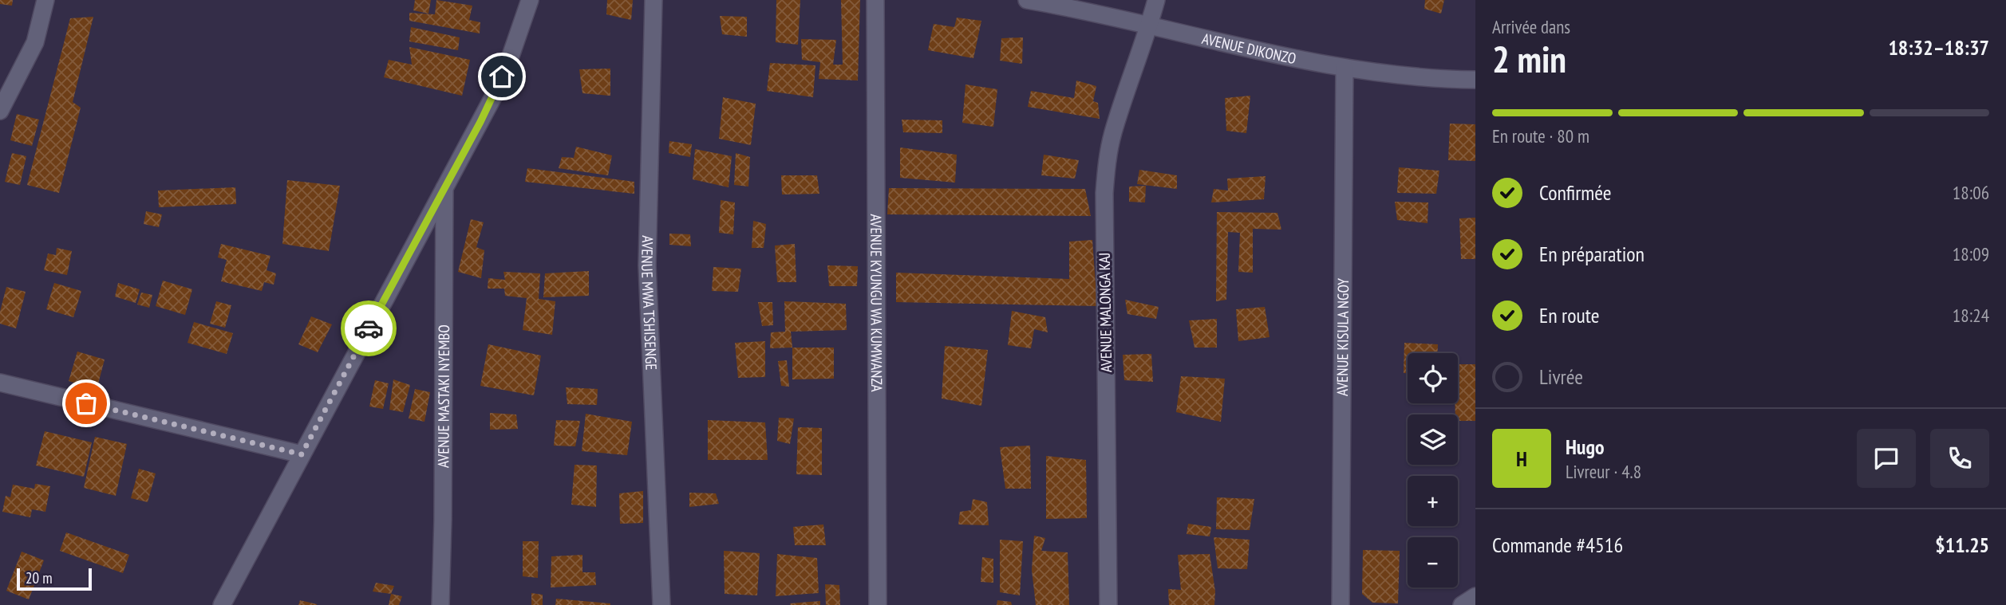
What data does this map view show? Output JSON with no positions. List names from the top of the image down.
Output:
{
  "streets": {
    "street": [
      "AVENUE DIKONZO",
      "AVENUE MWA TSHISENGE",
      "AVENUE KYUNGU WA KUMWANZA",
      "AVENUE MALONGA KAJ",
      "AVENUE KISULA NGOY",
      "AVENUE MASTAKI NYEMBO"
    ]
  },
  "crossings": [
    ["AVENUE DIKONZO", "AVENUE MALONGA KAJ"],
    ["AVENUE DIKONZO", "AVENUE KISULA NGOY"]
  ],
  "scale_bar": "20 m",
  "page": {
    "heading": ["2 min", "Arrivée dans", "18:32–18:37"],
    "panel": [
      "Hugo",
      "Livreur · 4.8",
      "Commande #4516",
      "$11.25"
    ],
    "bar": "En route · 80 m",
    "list": [
      ["Confirmée", "18:06"],
      ["En préparation", "18:09"],
      ["En route", "18:24"],
      "Livrée"
    ],
    "map_buttons": ["+", "−"],
    "round": "H",
    "scale": "20 m"
  }
}
